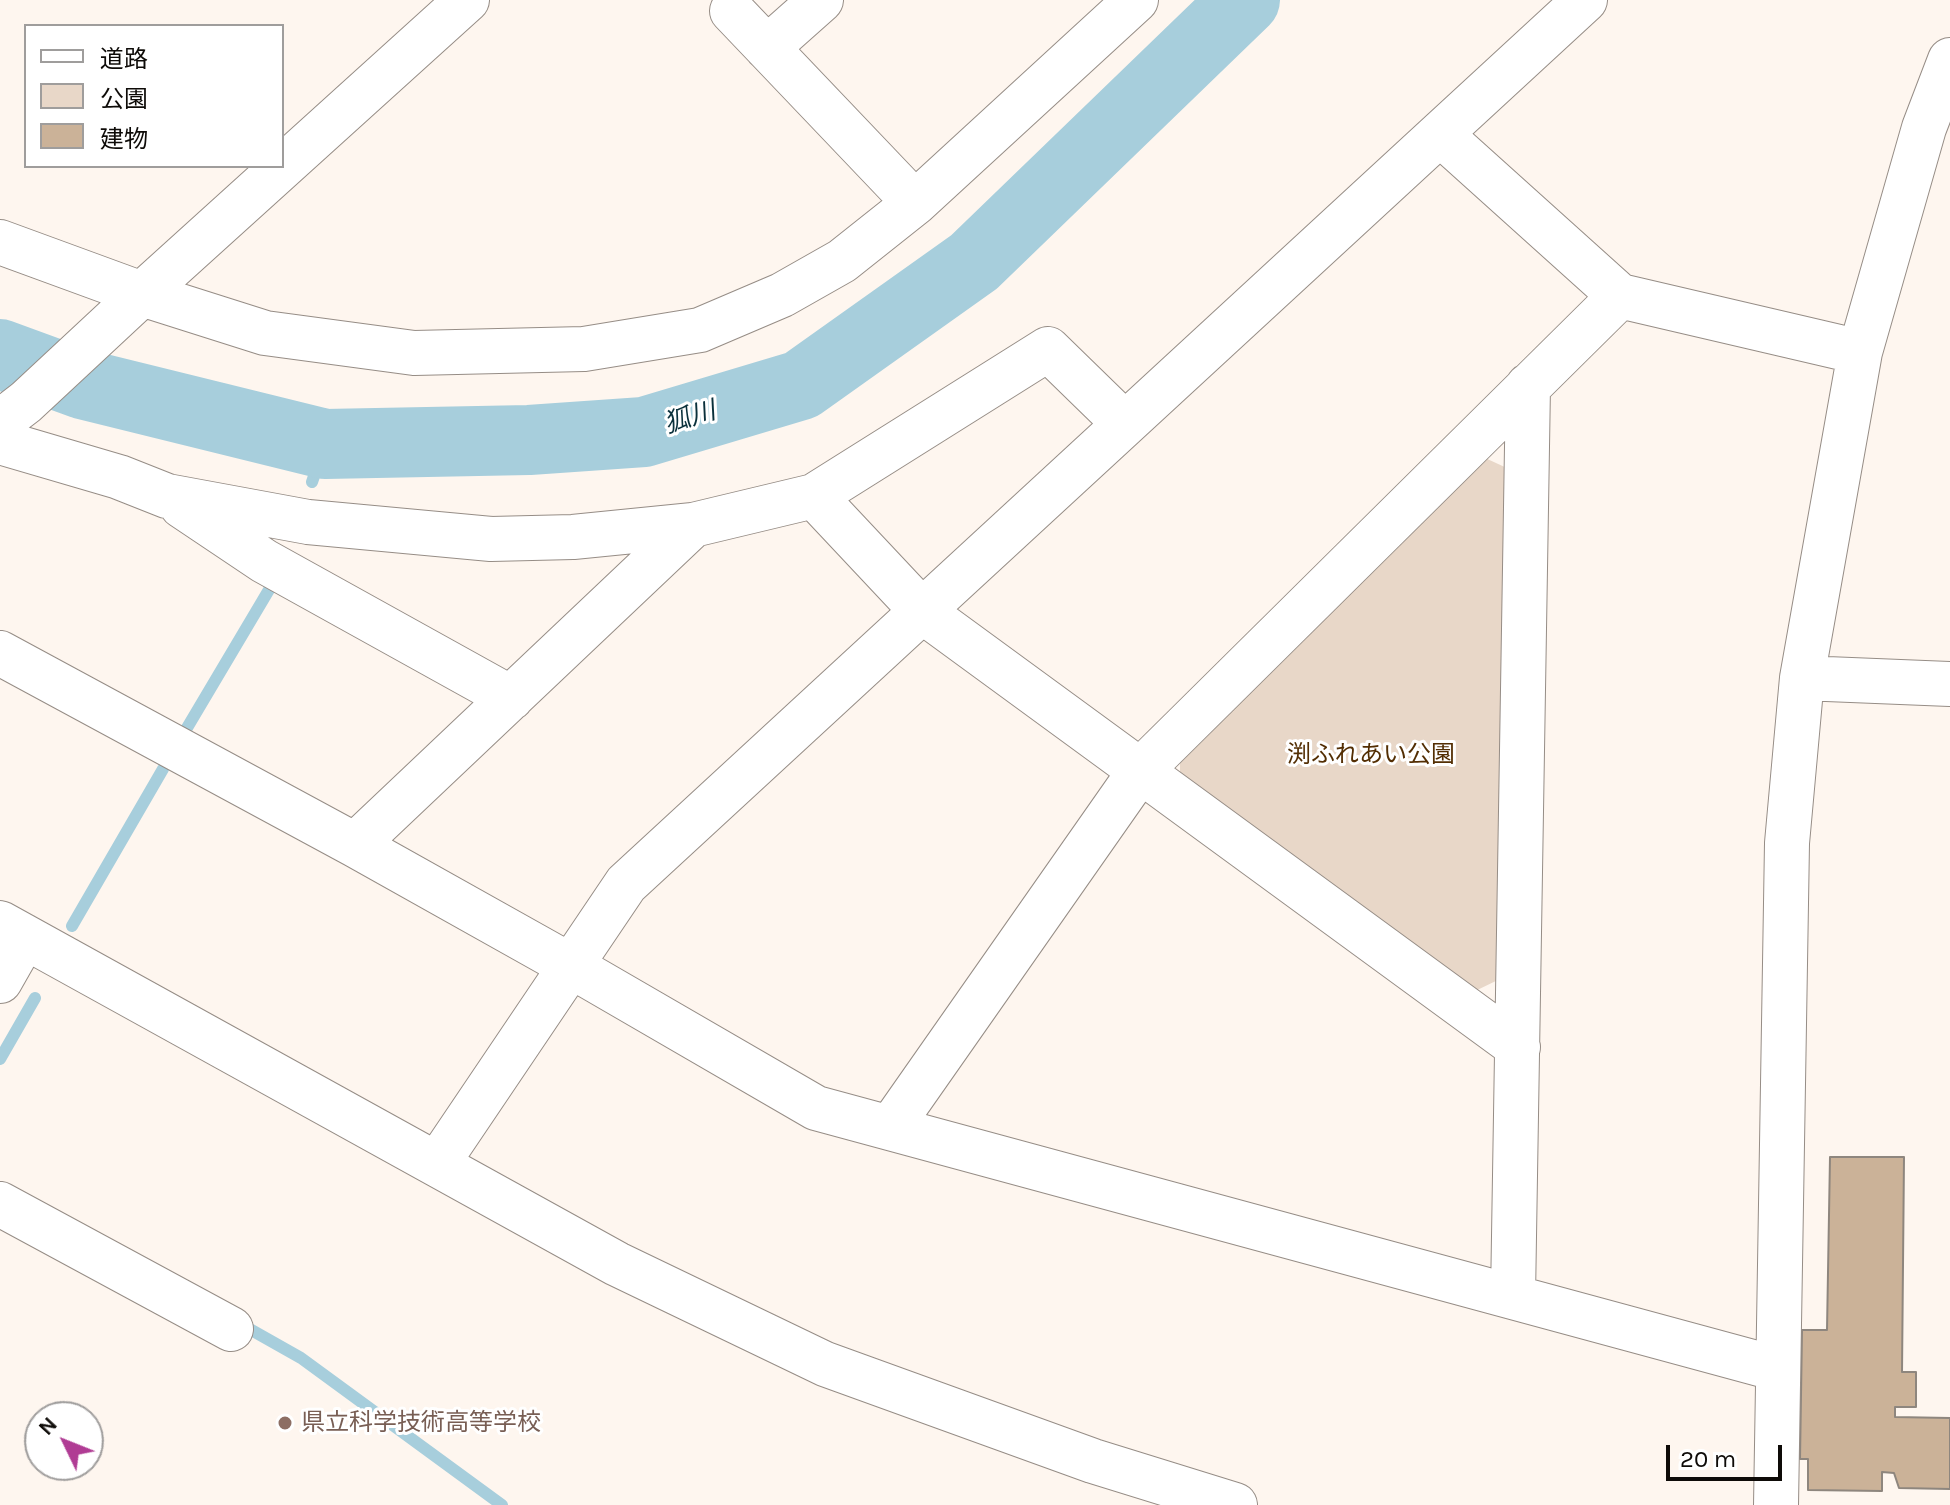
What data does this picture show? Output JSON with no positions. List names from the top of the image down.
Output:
{
  "water": ["狐川"],
  "parks": ["渕ふれあい公園"],
  "places": ["県立科学技術高等学校"],
  "legend": ["道路", "公園", "建物"],
  "scale_bar": "20 m",
  "north": "top left"
}
